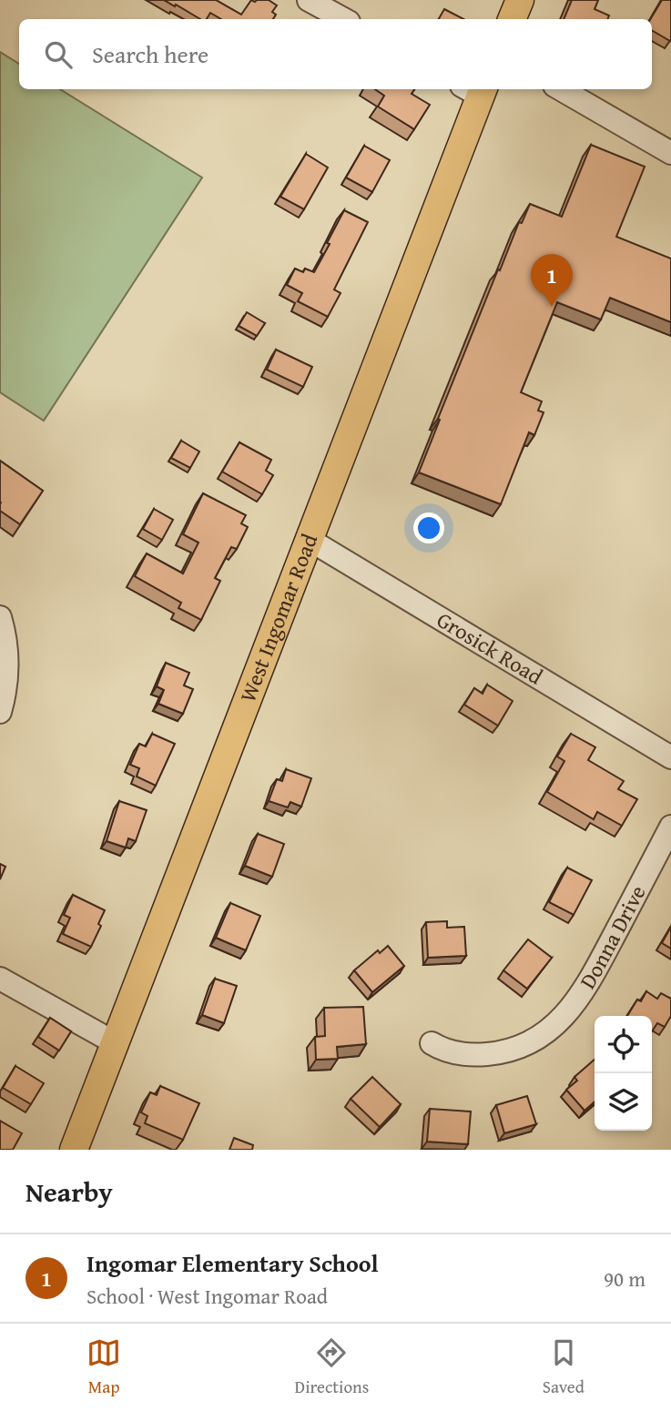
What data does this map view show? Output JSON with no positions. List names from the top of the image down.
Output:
{
  "streets": {
    "main road": ["West Ingomar Road"],
    "street": ["Grosick Road", "Donna Drive"]
  },
  "crossings": [
    ["West Ingomar Road", "Grosick Road"]
  ],
  "page": {
    "search": "Search here",
    "pins": "1",
    "heading": "Nearby",
    "list": [
      {
        "mark": "1",
        "name": "Ingomar Elementary School",
        "note": "School · West Ingomar Road",
        "value": "90 m"
      }
    ],
    "nav": ["Map", "Directions", "Saved"]
  }
}
